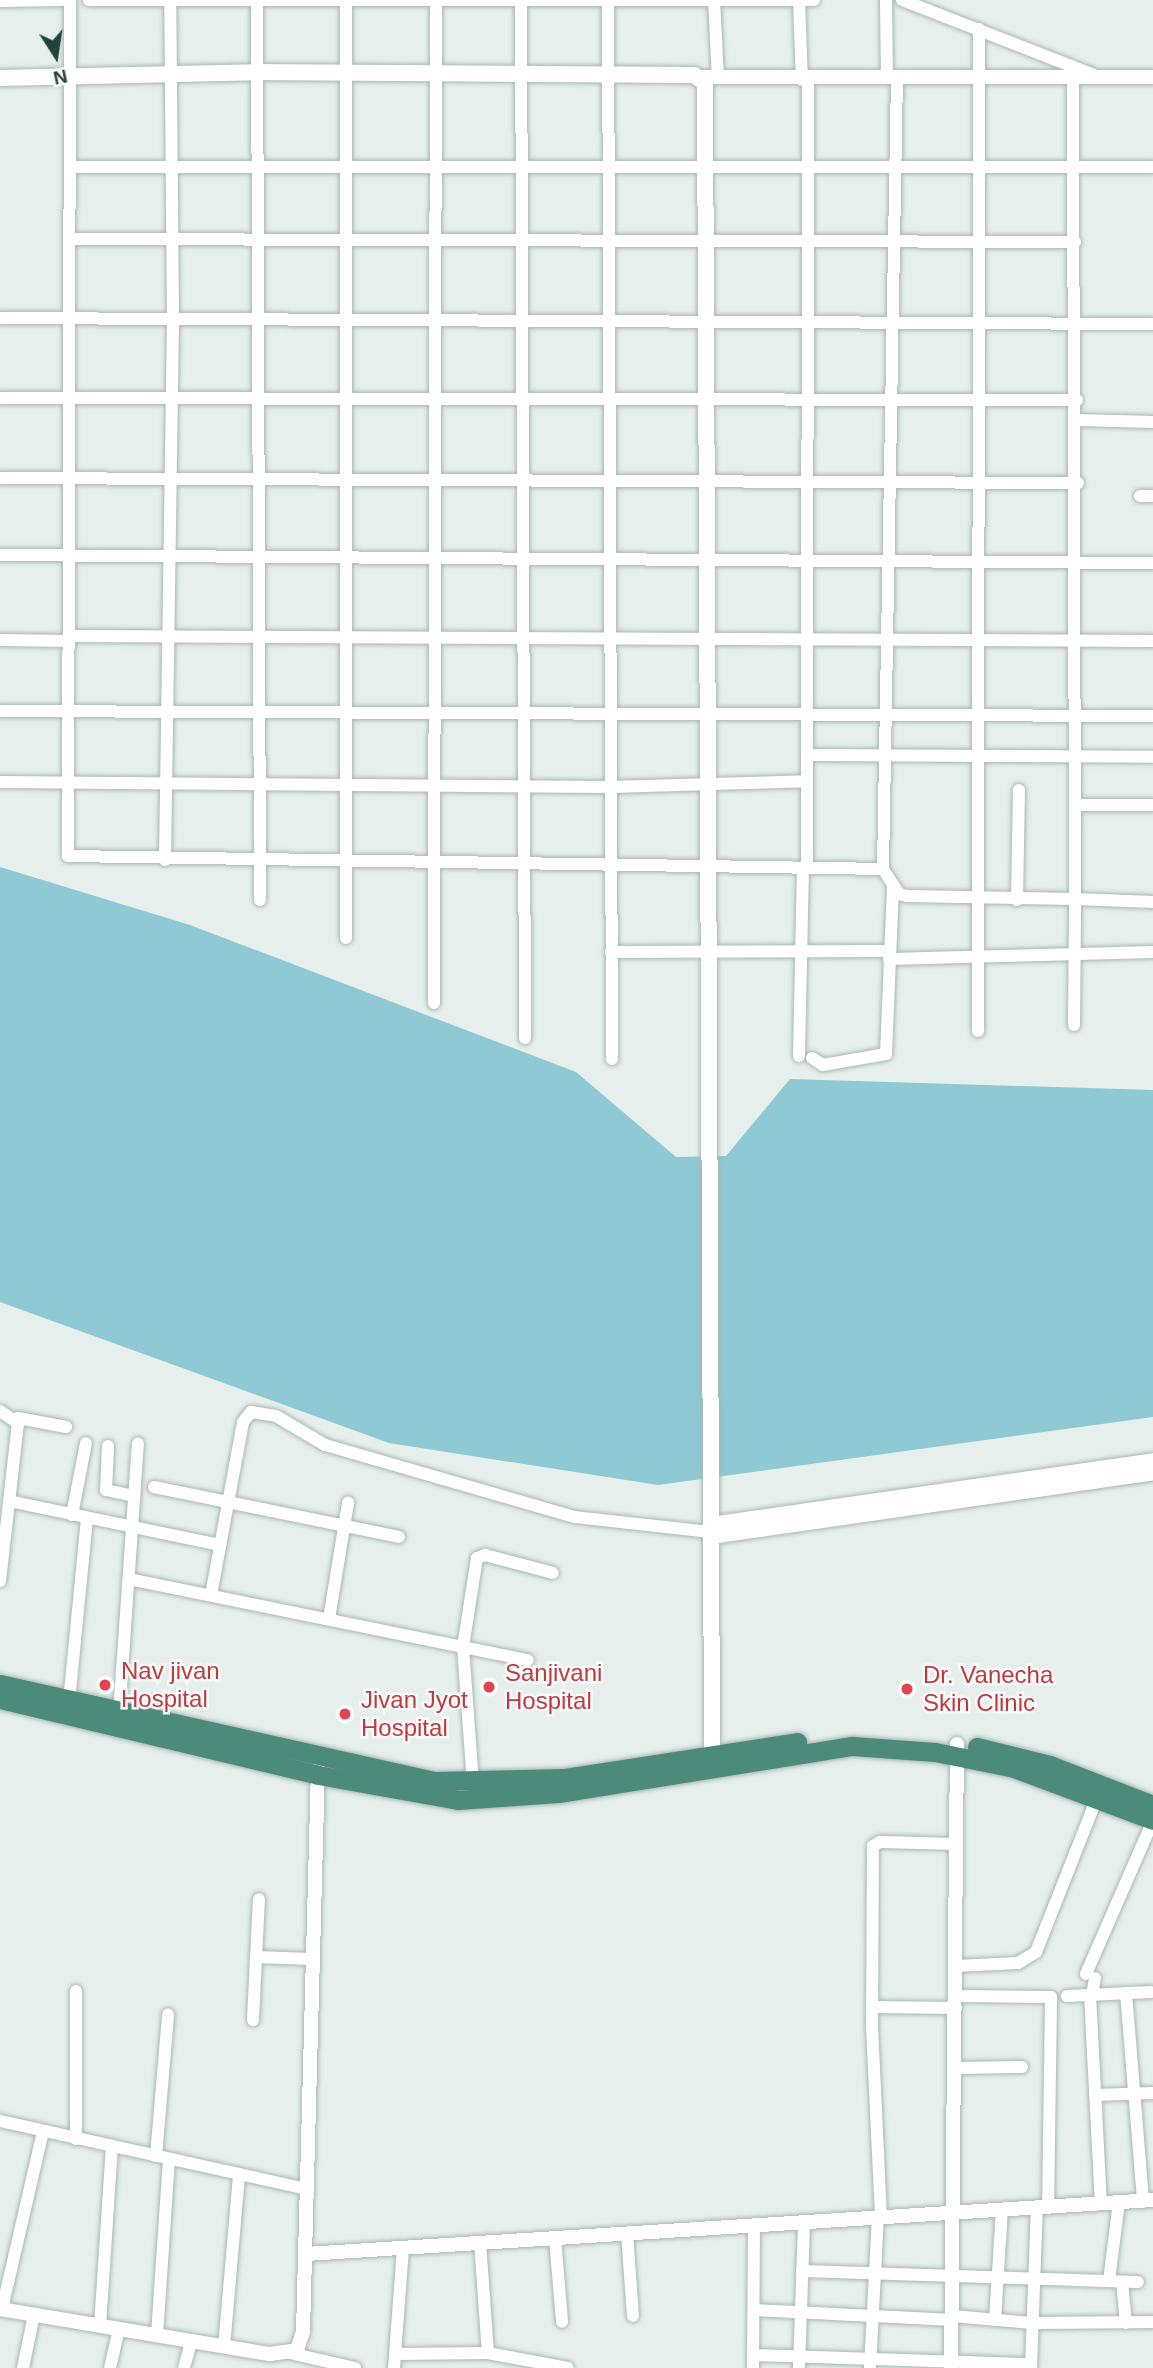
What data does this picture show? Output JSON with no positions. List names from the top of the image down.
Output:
{
  "places": [
    "Nav jivan Hospital",
    "Sanjivani Hospital",
    "Dr. Vanecha Skin Clinic",
    "Jivan Jyot Hospital"
  ],
  "north": "bottom"
}
